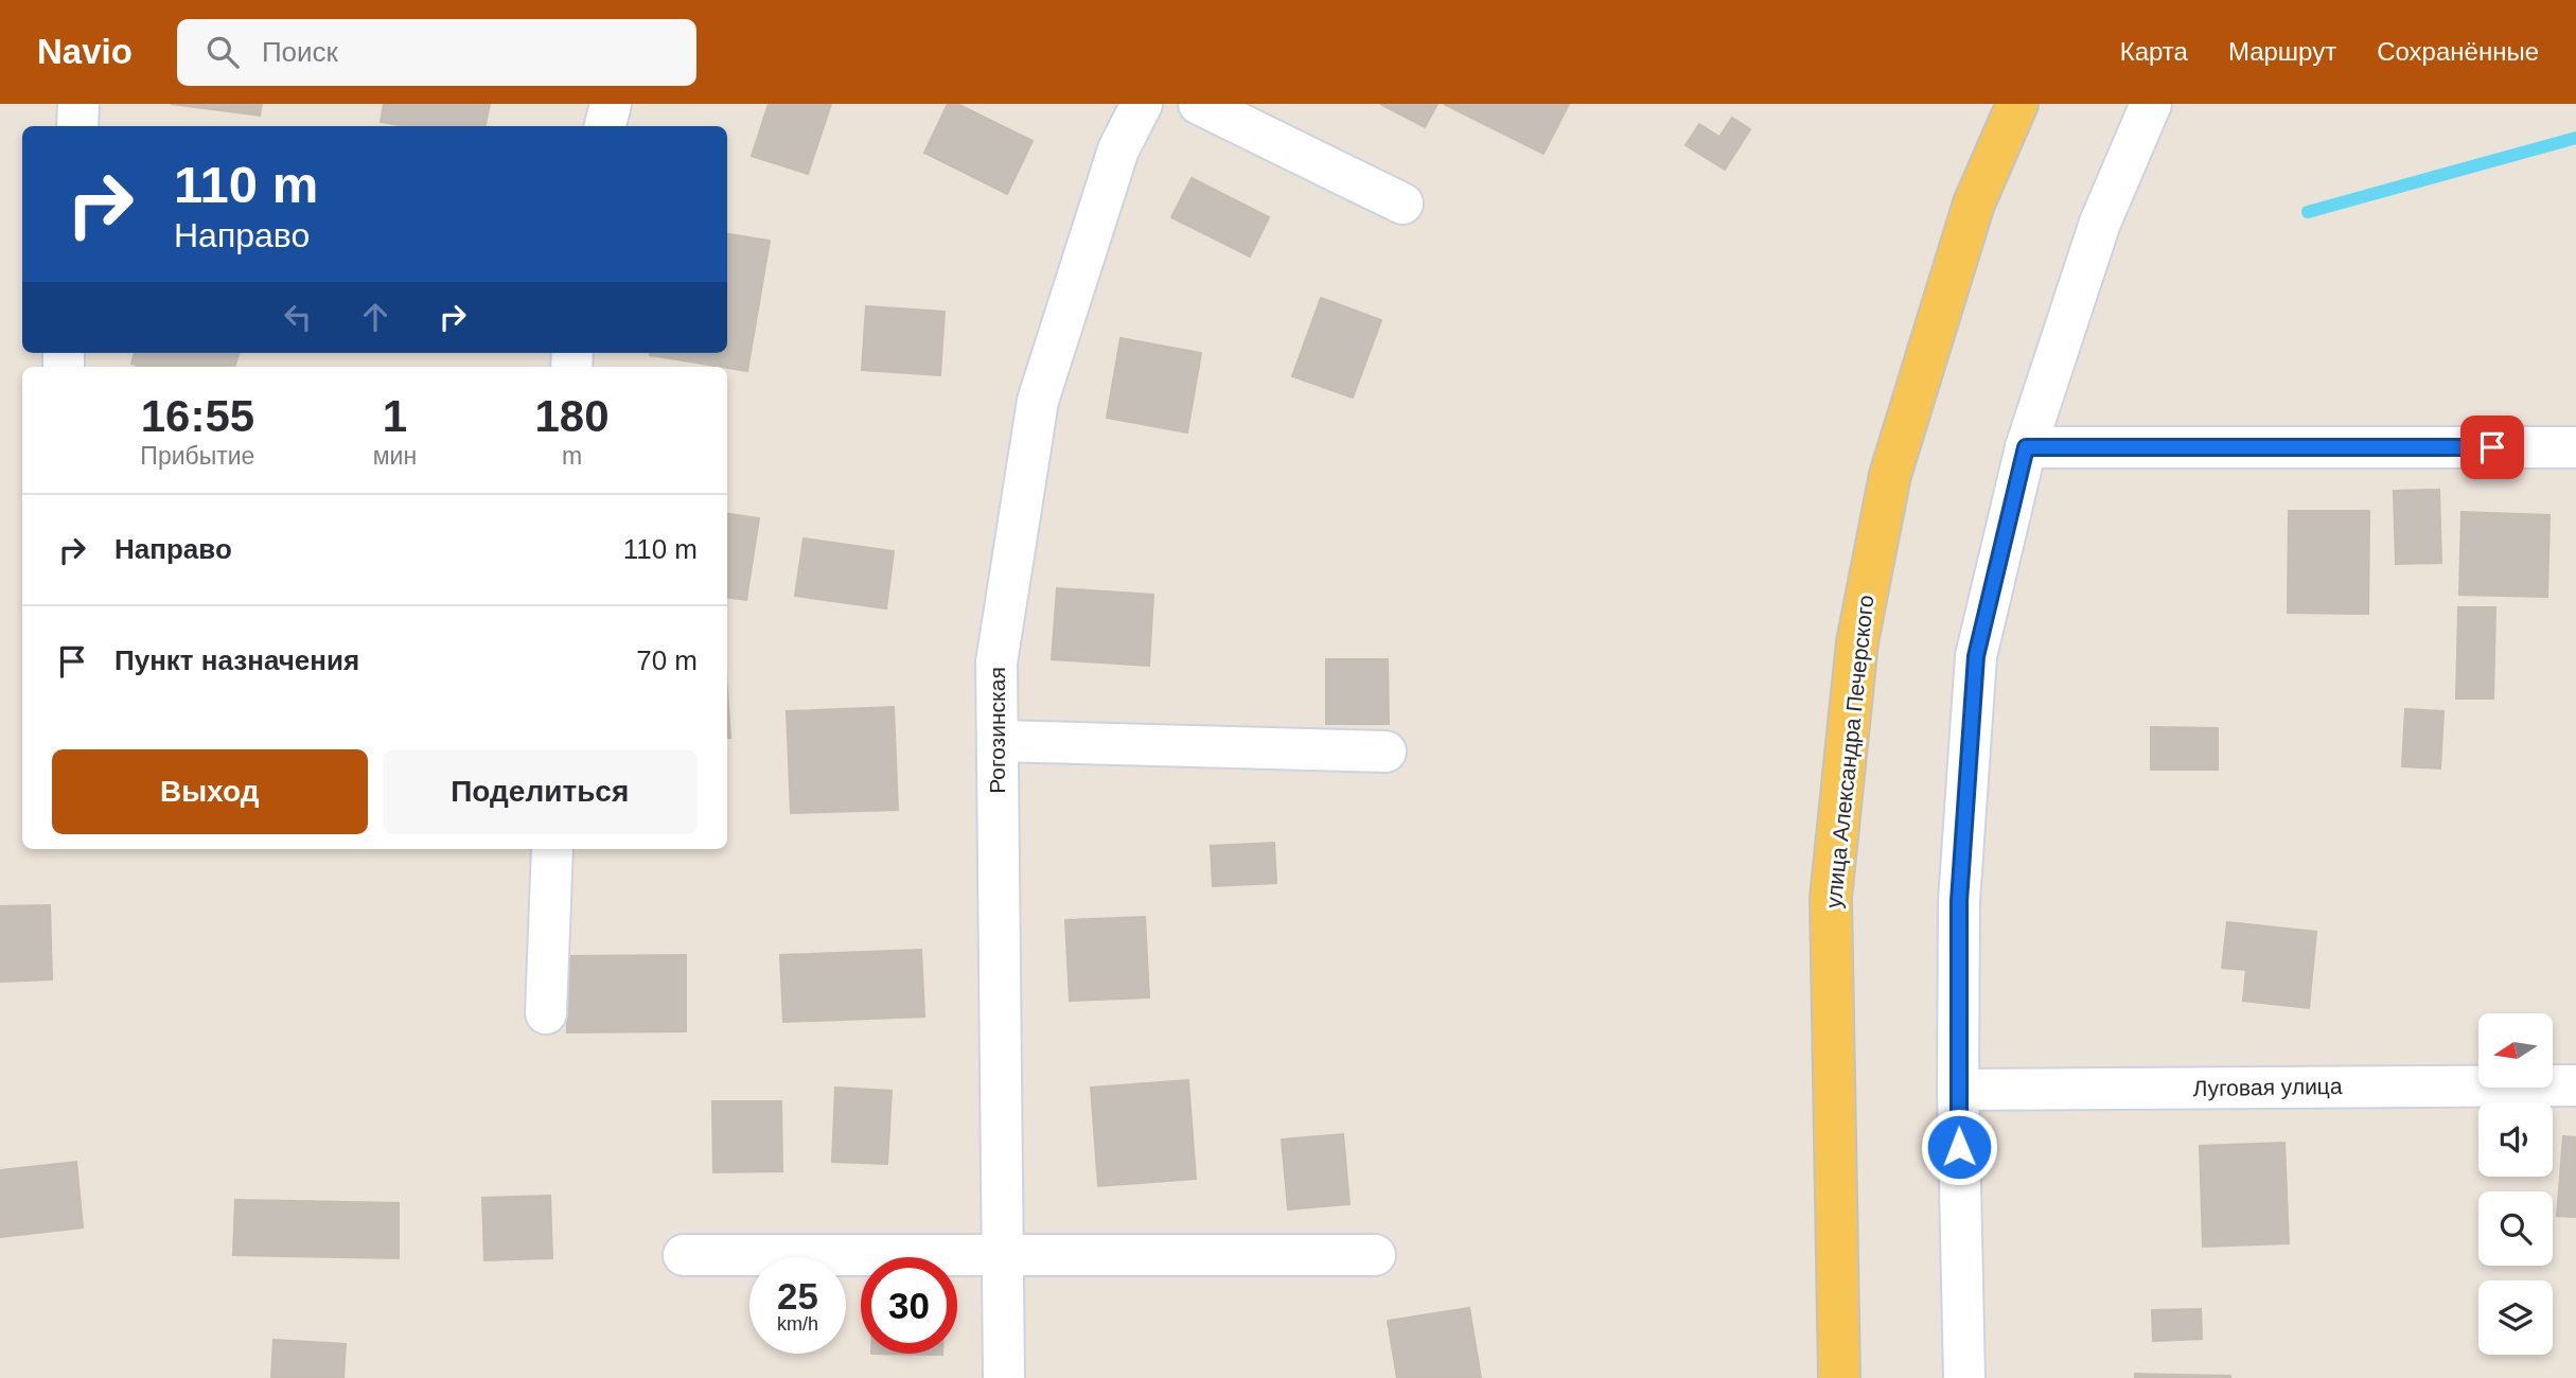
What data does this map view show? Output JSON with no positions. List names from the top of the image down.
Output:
{
  "streets": {
    "main road": ["улица Александра Печерского"],
    "street": ["Рогозинская", "Луговая улица"]
  },
  "north": "left",
  "page": {
    "header": "Navio",
    "search": "Поиск",
    "nav": ["Карта", "Маршрут", "Сохранённые"],
    "turn": ["110 m", "Направо"],
    "eta": [
      "16:55",
      "Прибытие",
      "1",
      "мин",
      "180",
      "m"
    ],
    "list": [
      {
        "name": "Направо",
        "value": "110 m"
      },
      {
        "name": "Пункт назначения",
        "value": "70 m"
      }
    ],
    "buttons": ["Выход", "Поделиться"],
    "speed": "25 km/h",
    "limit": "30"
  }
}
